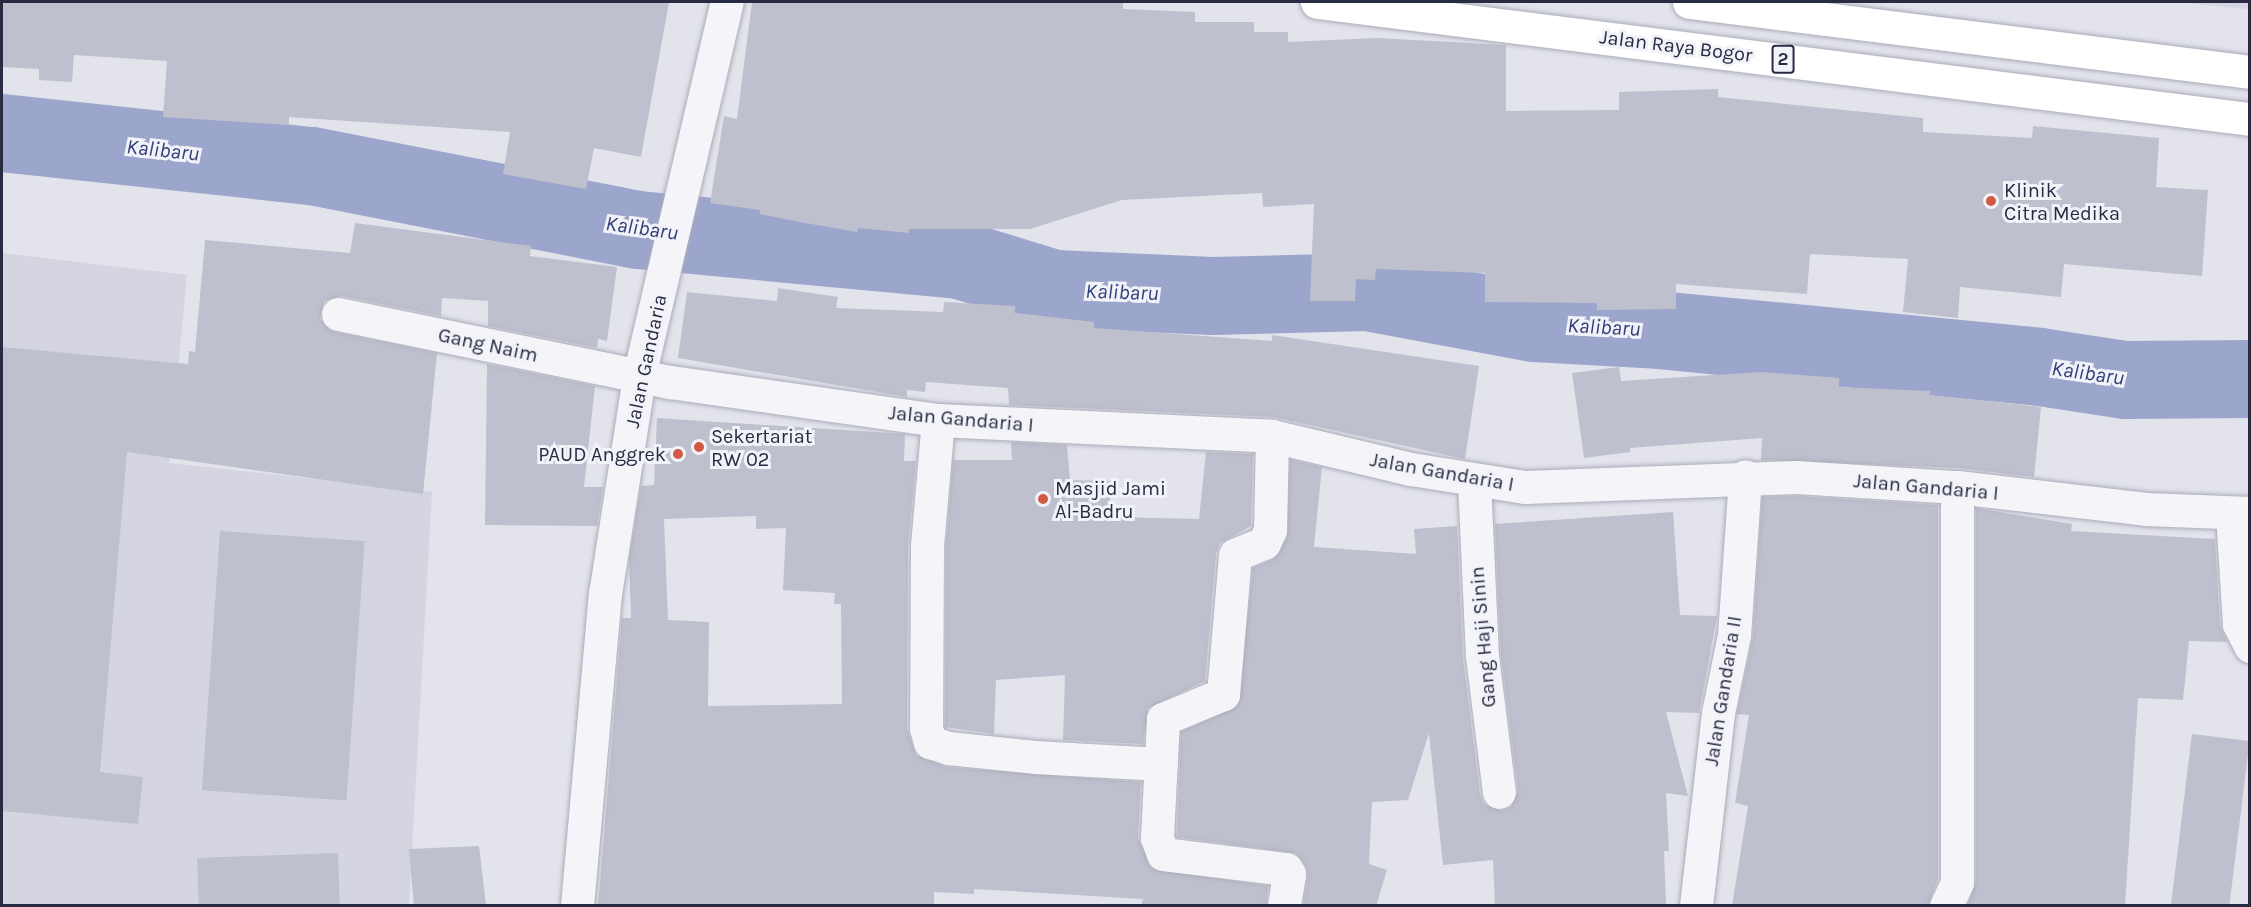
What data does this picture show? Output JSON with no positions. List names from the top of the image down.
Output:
{
  "streets": {
    "highway": ["Jalan Raya Bogor", "2"],
    "street": [
      "Gang Naim",
      "Jalan Gandaria",
      "Jalan Gandaria I",
      "Gang Haji Sinin",
      "Jalan Gandaria II"
    ]
  },
  "crossings": [
    ["Gang Naim", "Jalan Gandaria"],
    ["Gang Naim", "Jalan Gandaria I"],
    ["Jalan Gandaria", "Jalan Gandaria I"],
    ["Jalan Gandaria I", "Gang Haji Sinin"],
    ["Jalan Gandaria I", "Jalan Gandaria II"]
  ],
  "water": ["Kalibaru"],
  "places": [
    "Klinik Citra Medika",
    "Sekertariat RW 02",
    "PAUD Anggrek",
    "Masjid Jami Al-Badru"
  ]
}
